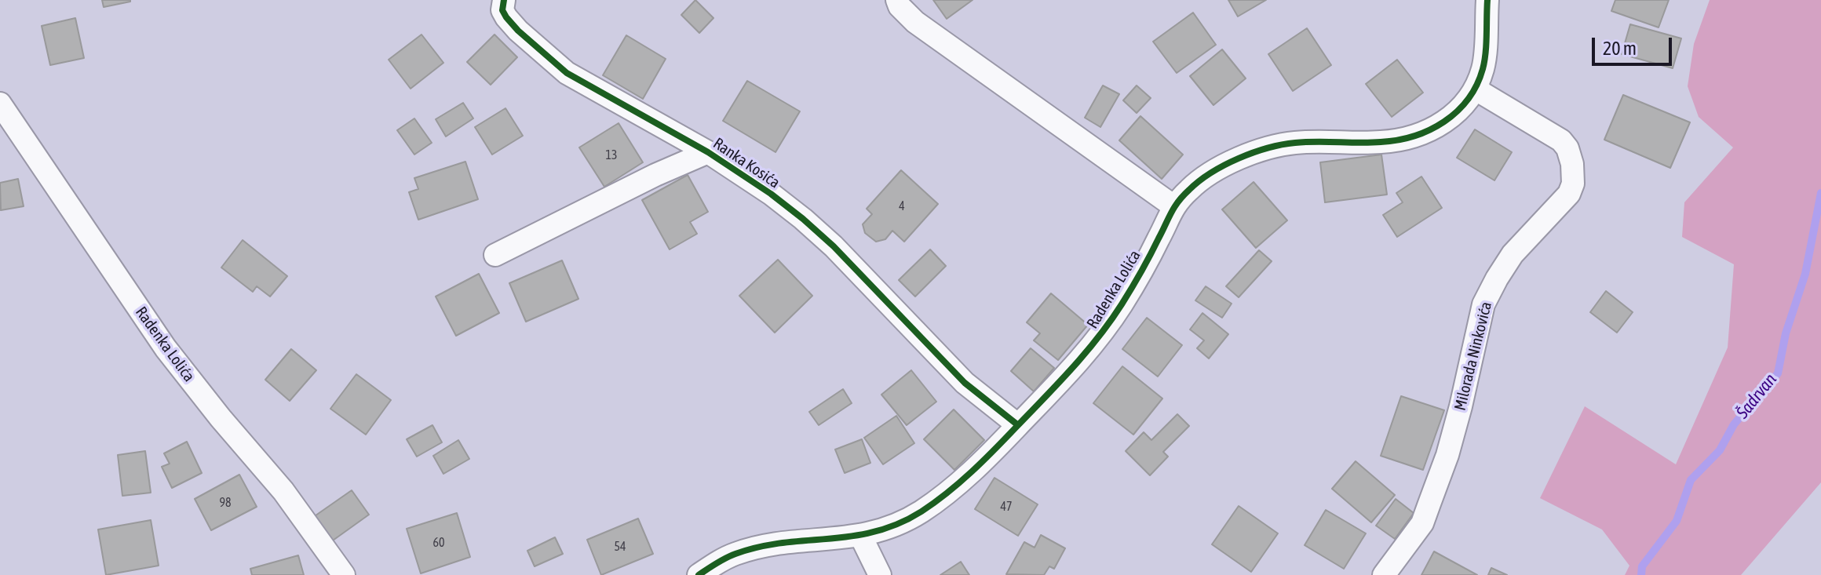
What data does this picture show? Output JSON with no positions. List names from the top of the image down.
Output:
{
  "streets": {
    "street": ["Ranka Kosića", "Radenka Lolića", "Milorada Ninkovića"]
  },
  "crossings": [
    ["Ranka Kosića", "Radenka Lolića"],
    ["Radenka Lolića", "Milorada Ninkovića"]
  ],
  "water": ["Šadrvan"],
  "house_numbers": [
    "13",
    "4",
    "98",
    "47",
    "60",
    "54"
  ],
  "scale_bar": "20 m"
}
